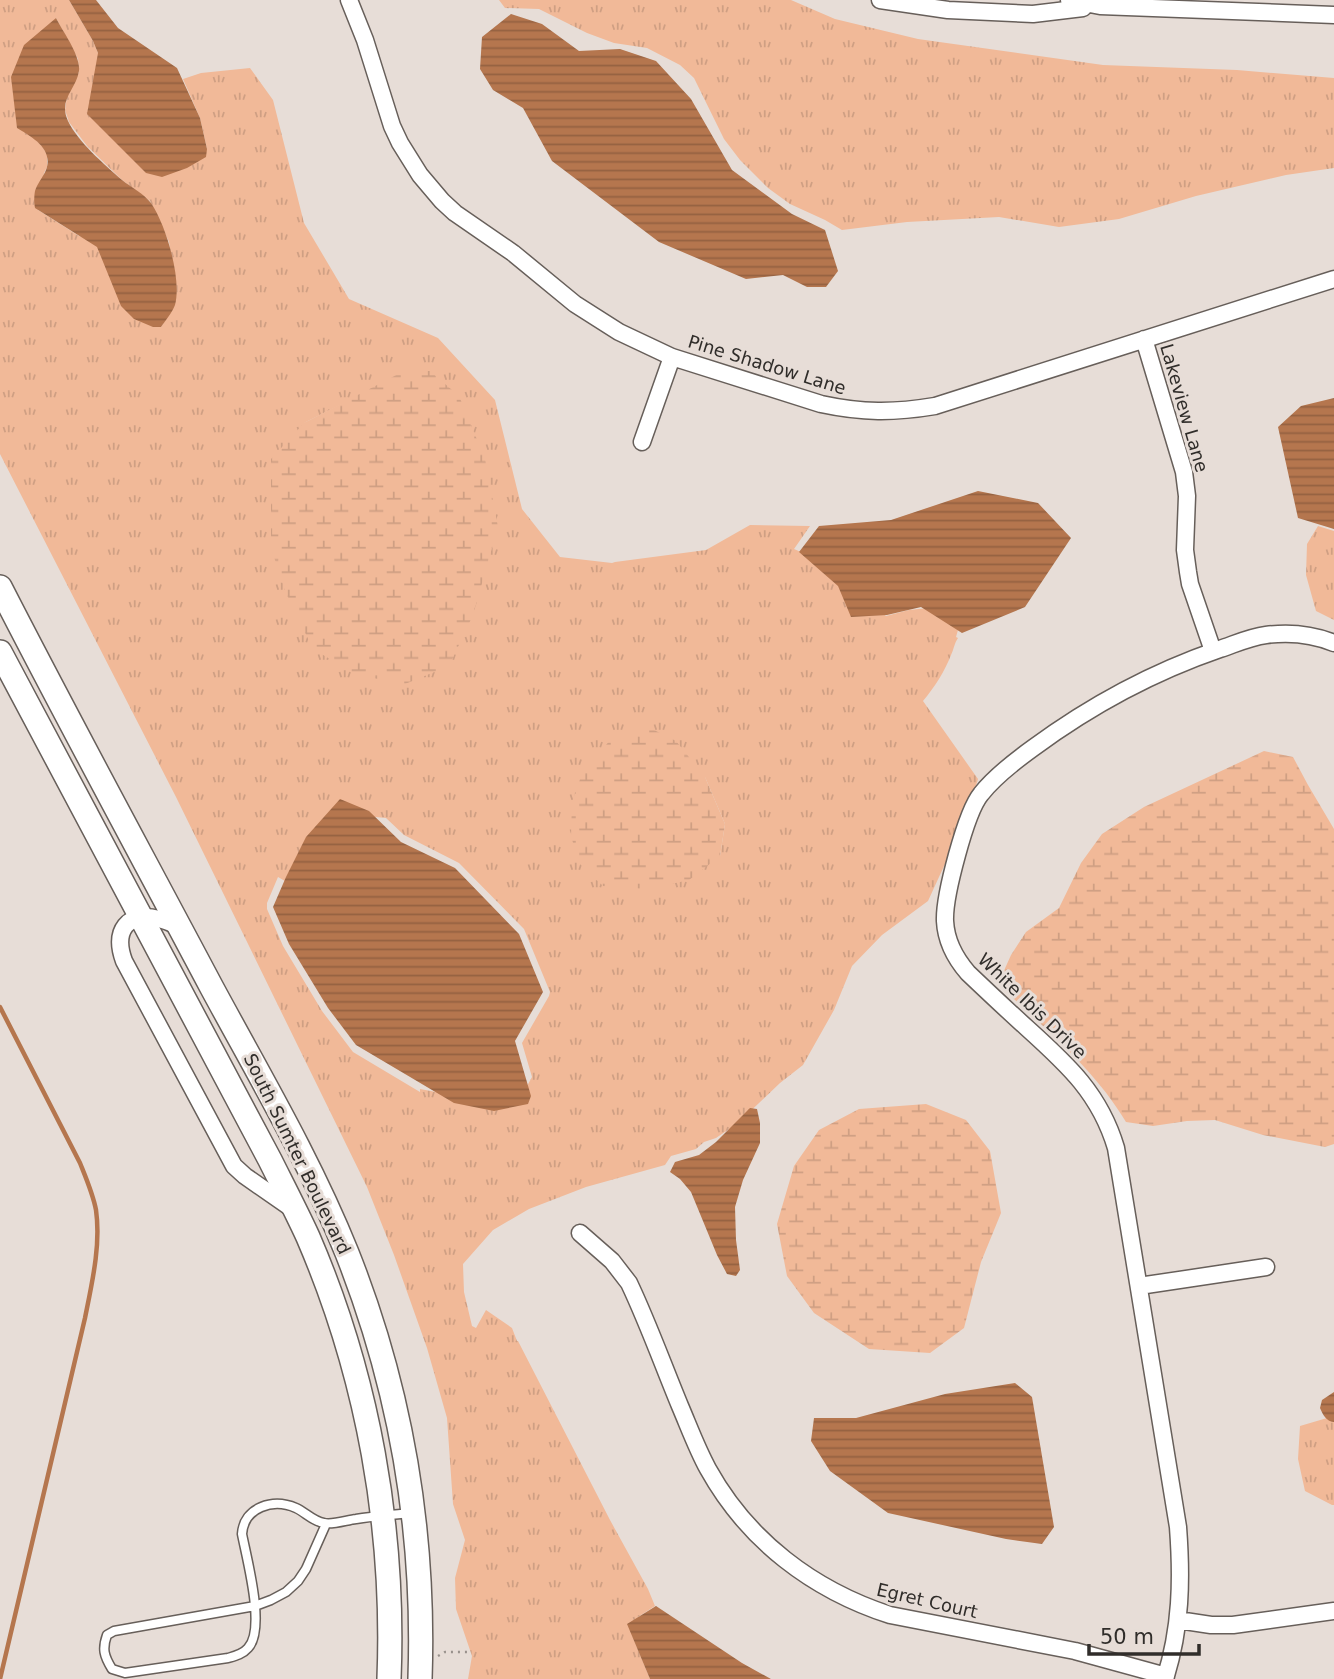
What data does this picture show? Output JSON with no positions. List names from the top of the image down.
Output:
{
  "streets": {
    "main road": ["South Sumter Boulevard"],
    "street": [
      "Pine Shadow Lane",
      "Lakeview Lane",
      "White Ibis Drive",
      "Egret Court"
    ]
  },
  "crossings": [
    ["Pine Shadow Lane", "Lakeview Lane"],
    ["Lakeview Lane", "White Ibis Drive"],
    ["White Ibis Drive", "Egret Court"]
  ],
  "scale_bar": "50 m"
}
